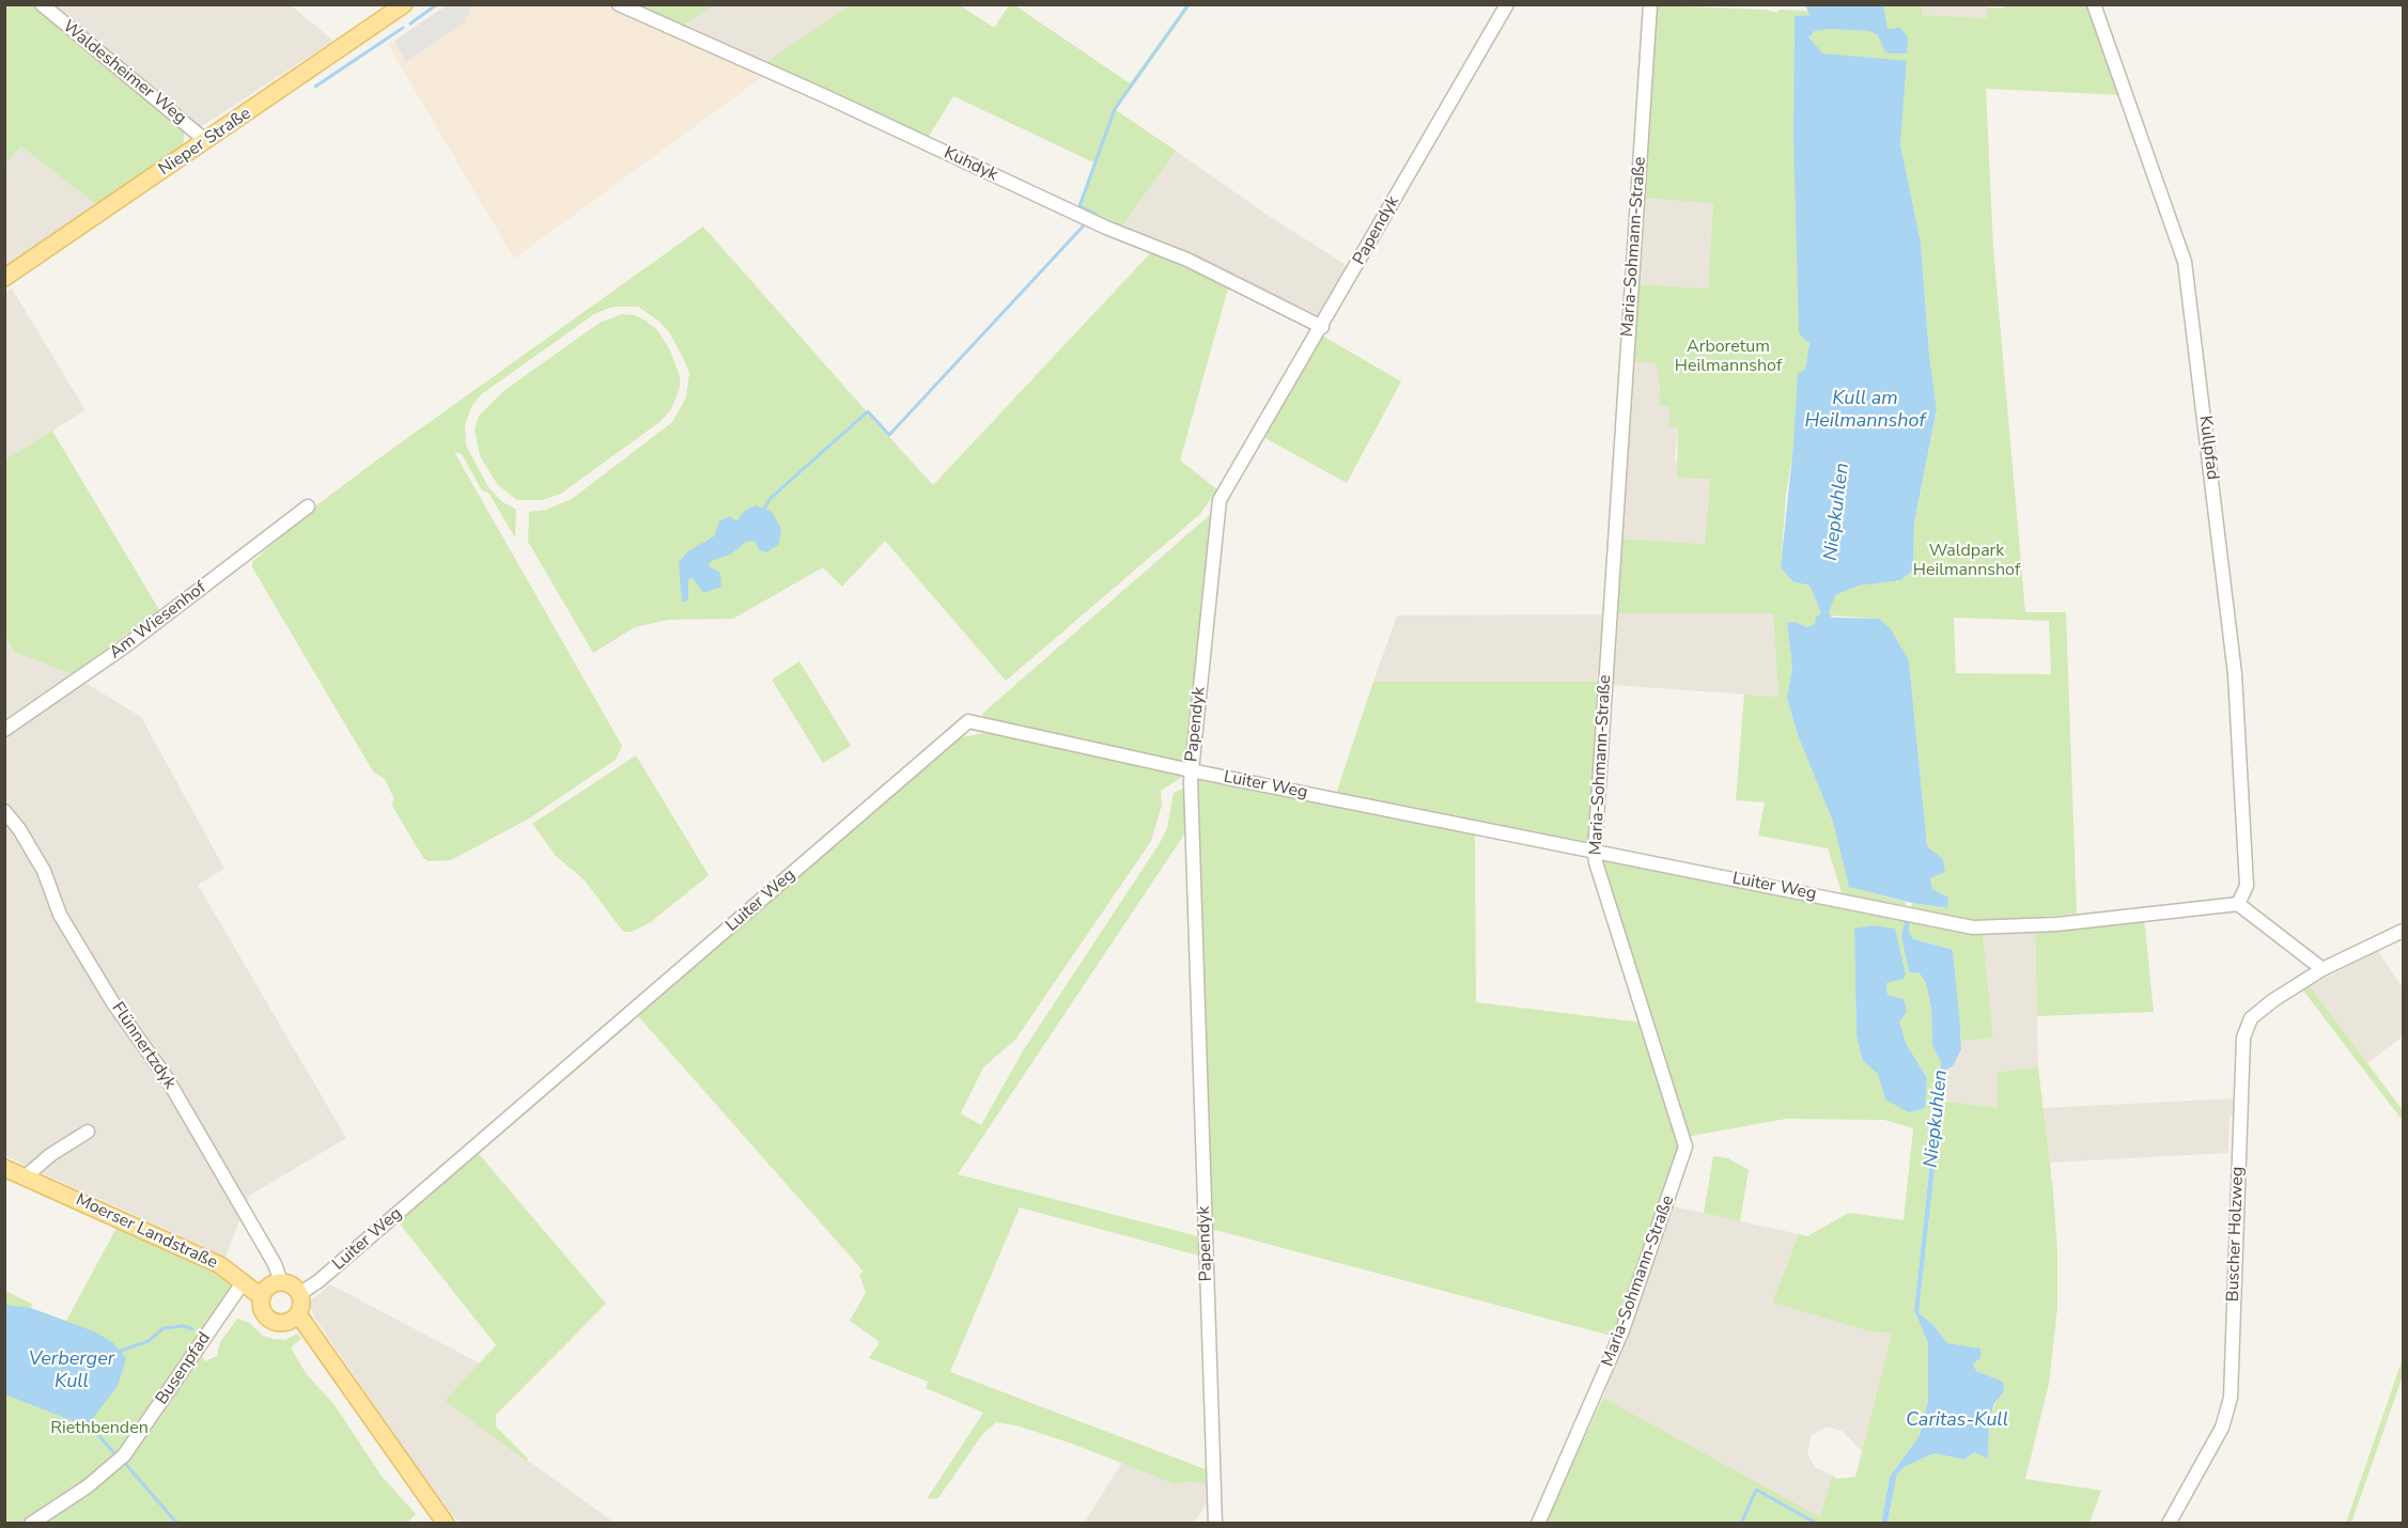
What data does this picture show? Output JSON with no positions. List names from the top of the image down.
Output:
{
  "streets": {
    "main road": ["Nieper Straße", "Moerser Landstraße"],
    "street": [
      "Waldesheimer Weg",
      "Kuhdyk",
      "Papendyk",
      "Maria-Sohmann-Straße",
      "Kullpfad",
      "Am Wiesenhof",
      "Luiter Weg",
      "Flünnertzdyk",
      "Buscher Holzweg",
      "Busenpfad"
    ]
  },
  "crossings": [
    ["Waldesheimer Weg", "Nieper Straße"],
    ["Kuhdyk", "Papendyk"],
    ["Papendyk", "Luiter Weg"],
    ["Maria-Sohmann-Straße", "Luiter Weg"],
    ["Kullpfad", "Luiter Weg"],
    ["Luiter Weg", "Flünnertzdyk"],
    ["Luiter Weg", "Moerser Landstraße"],
    ["Flünnertzdyk", "Moerser Landstraße"],
    ["Moerser Landstraße", "Busenpfad"]
  ],
  "water": [
    "Kull am Heilmannshof",
    "Niepkuhlen",
    "Verberger Kull",
    "Caritas-Kull"
  ],
  "parks": ["Arboretum Heilmannshof", "Waldpark Heilmannshof", "Riethbenden"]
}
